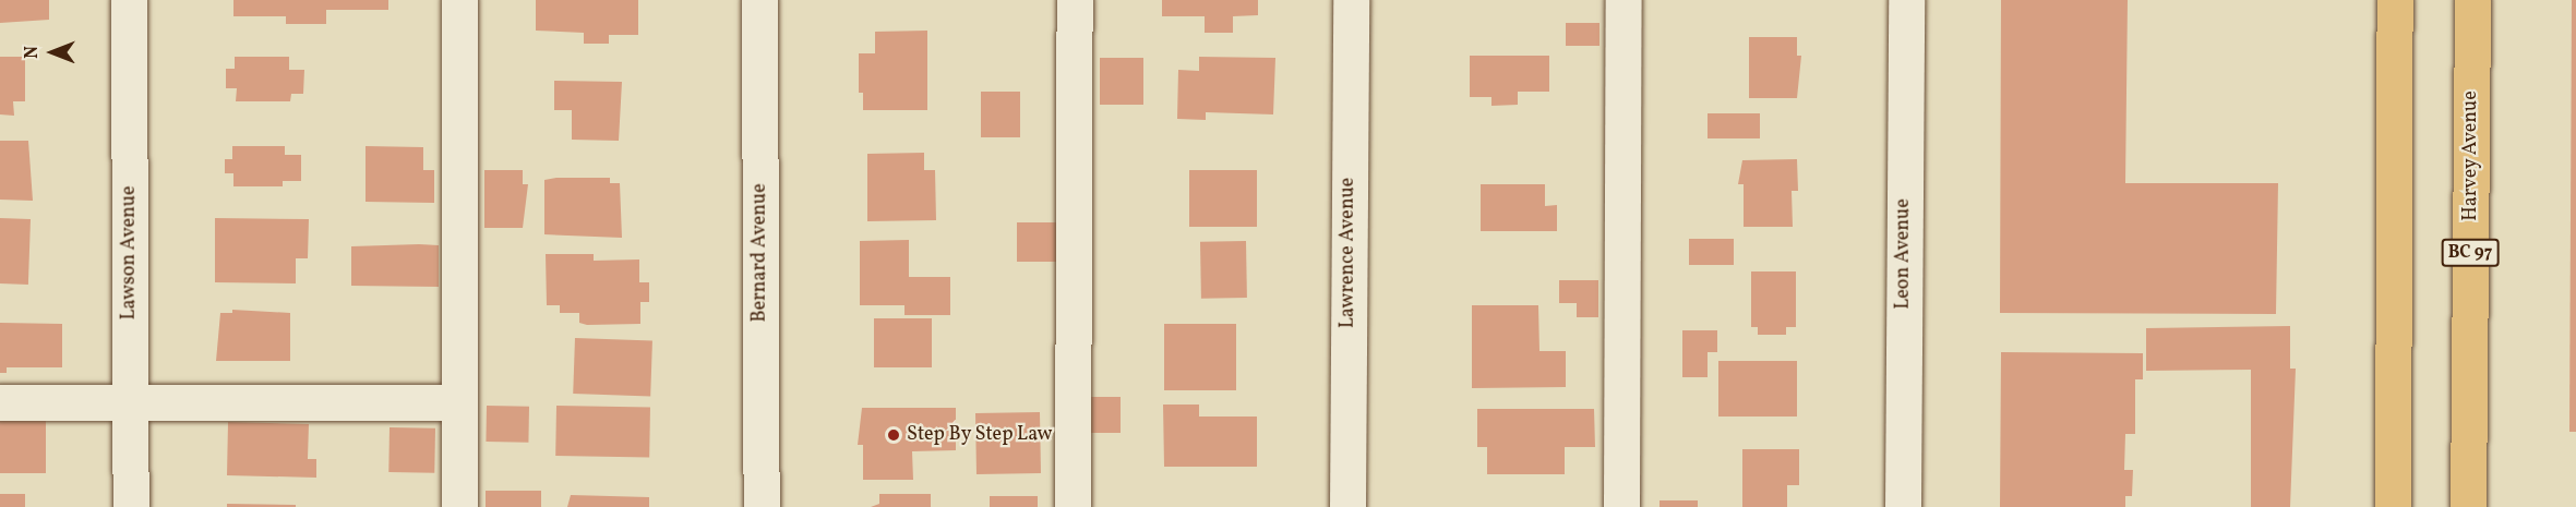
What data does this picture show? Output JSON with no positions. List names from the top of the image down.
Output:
{
  "streets": {
    "highway": ["Harvey Avenue", "BC 97"],
    "street": [
      "Lawson Avenue",
      "Bernard Avenue",
      "Lawrence Avenue",
      "Leon Avenue"
    ]
  },
  "places": ["Step By Step Law"],
  "north": "left"
}
